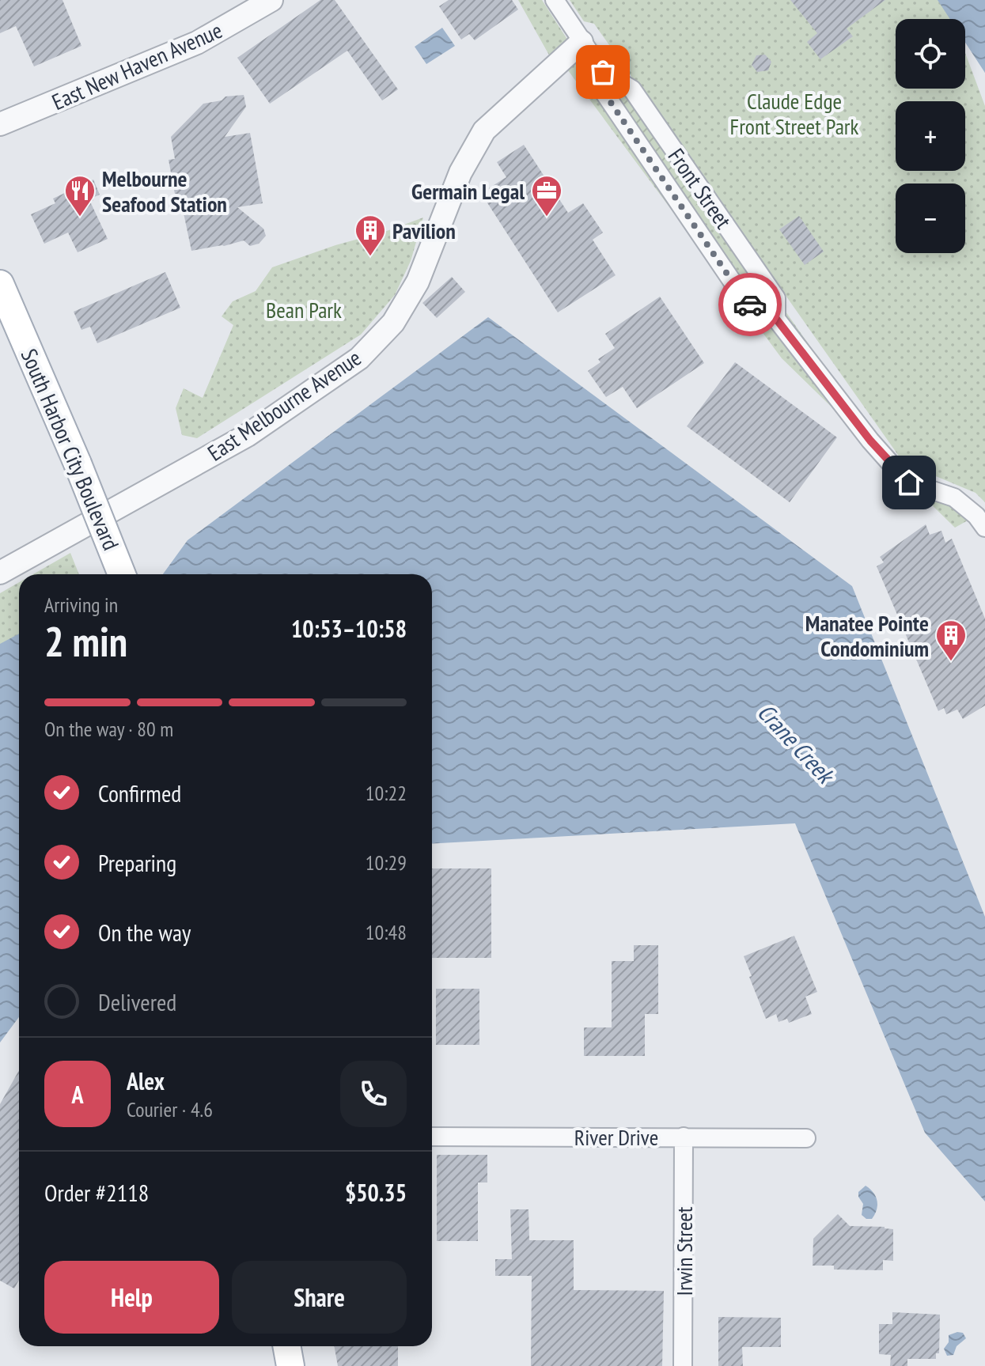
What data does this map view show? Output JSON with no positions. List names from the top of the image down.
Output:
{
  "streets": {
    "main road": ["South Harbor City Boulevard"],
    "street": [
      "East New Haven Avenue",
      "Front Street",
      "East Melbourne Avenue",
      "River Drive",
      "Irwin Street"
    ]
  },
  "crossings": [
    ["Front Street", "East Melbourne Avenue"],
    ["River Drive", "Irwin Street"]
  ],
  "water": ["Crane Creek"],
  "parks": ["Claude Edge Front Street Park", "Bean Park"],
  "places": {
    "restaurant": ["Melbourne Seafood Station"],
    "office": ["Germain Legal"],
    "building": ["Pavilion", "Manatee Pointe Condominium"]
  },
  "page": {
    "map_buttons": ["+", "−"],
    "heading": ["2 min", "Arriving in", "10:53–10:58"],
    "panel": [
      "Alex",
      "Courier · 4.6",
      "Order #2118",
      "$50.35"
    ],
    "bar": "On the way · 80 m",
    "list": [
      ["Confirmed", "10:22"],
      ["Preparing", "10:29"],
      ["On the way", "10:48"],
      "Delivered"
    ],
    "round": "A",
    "buttons": ["Help", "Share"]
  }
}
